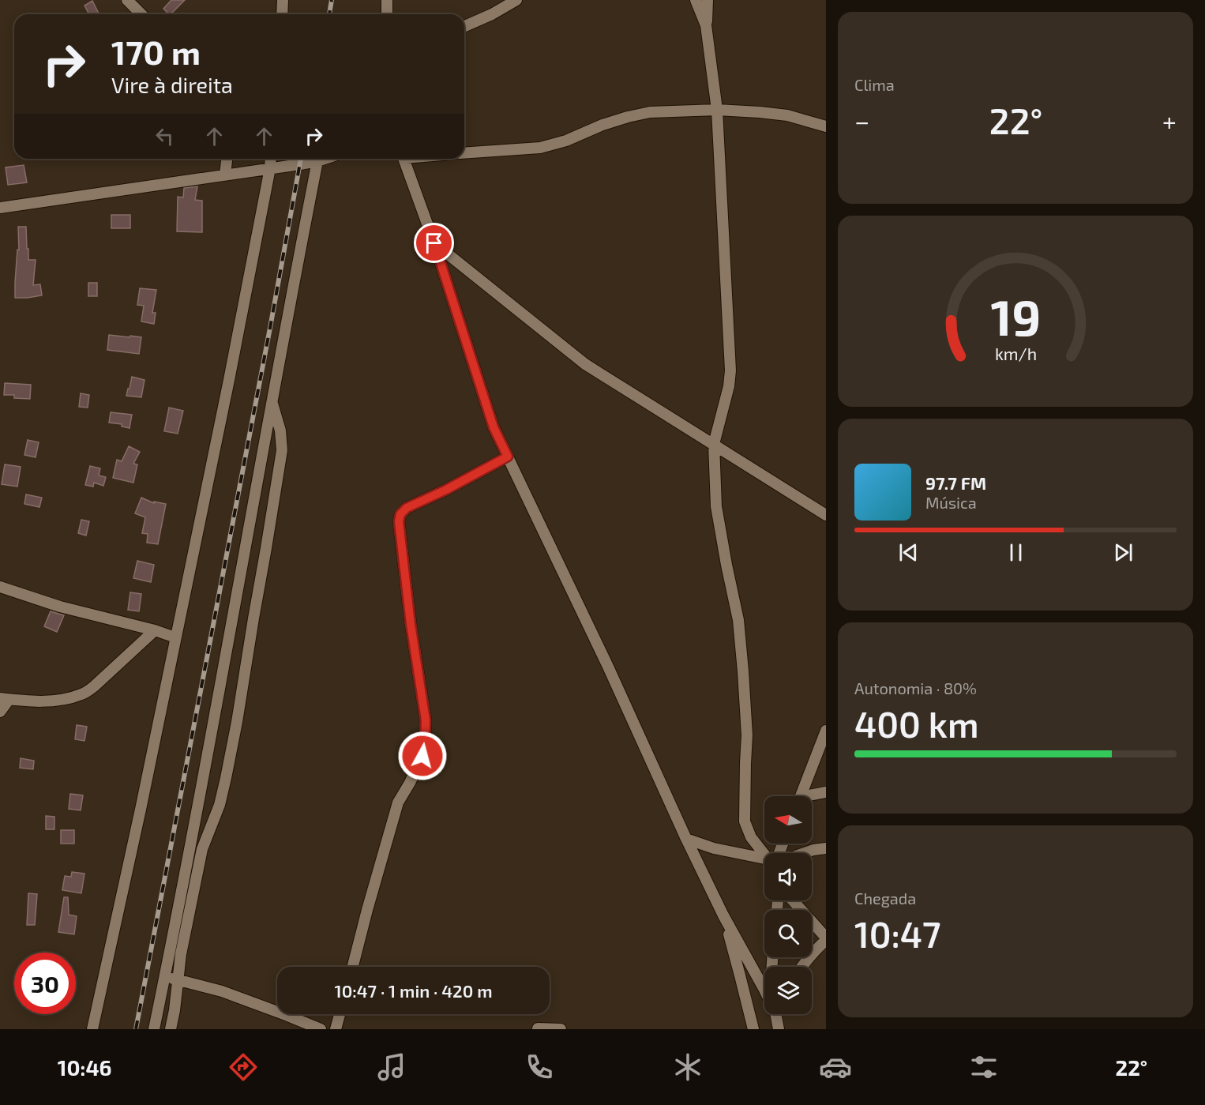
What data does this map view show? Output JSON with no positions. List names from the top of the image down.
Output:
{
  "north": "left",
  "page": {
    "tile": [
      "Clima",
      ["Autonomia · 80%", "400 km"],
      ["Chegada", "10:47"]
    ],
    "turn": ["170 m", "Vire à direita"],
    "heat": ["−", "22°", "+"],
    "song": ["97.7 FM", "Música"],
    "limit": "30",
    "trip": "10:47 · 1 min · 420 m",
    "tabs": ["10:46", "22°"],
    "gauge": ["19", "km/h"]
  }
}
